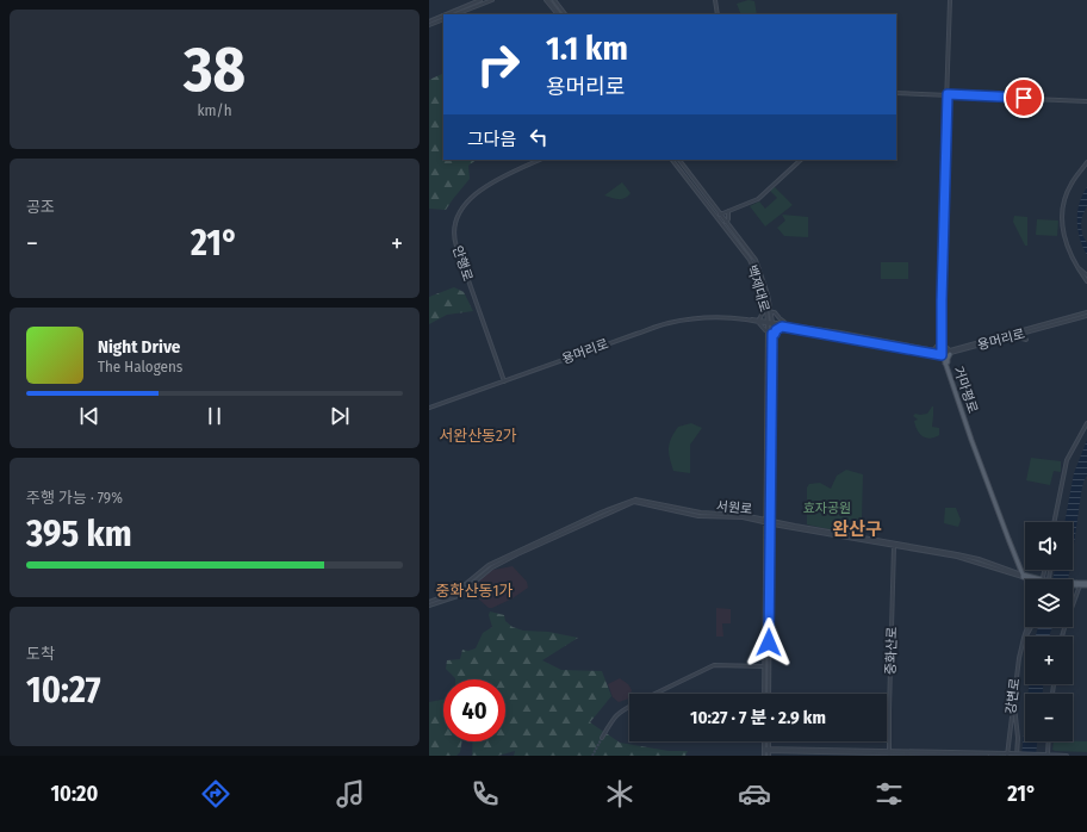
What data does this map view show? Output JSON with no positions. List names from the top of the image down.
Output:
{
  "streets": {
    "main road": ["거마평로", "서원로"],
    "street": [
      "안행로",
      "백제대로",
      "용머리로",
      "중화산로",
      "강변로"
    ]
  },
  "crossings": [
    ["안행로", "용머리로"],
    ["백제대로", "용머리로"],
    ["백제대로", "서원로"],
    ["용머리로", "거마평로"],
    ["거마평로", "서원로"],
    ["서원로", "중화산로"]
  ],
  "districts": ["서완산동2가", "완산구", "중화산동1가"],
  "parks": ["효자공원"],
  "page": {
    "tile": [
      ["38", "km/h"],
      "공조",
      ["주행 가능 · 79%", "395 km"],
      ["도착", "10:27"]
    ],
    "turn": ["1.1 km", "용머리로"],
    "then": "그다음",
    "heat": ["−", "21°", "+"],
    "song": ["Night Drive", "The Halogens"],
    "map_buttons": ["+", "−"],
    "limit": "40",
    "trip": "10:27 · 7 분 · 2.9 km",
    "tabs": ["10:20", "21°"]
  }
}
